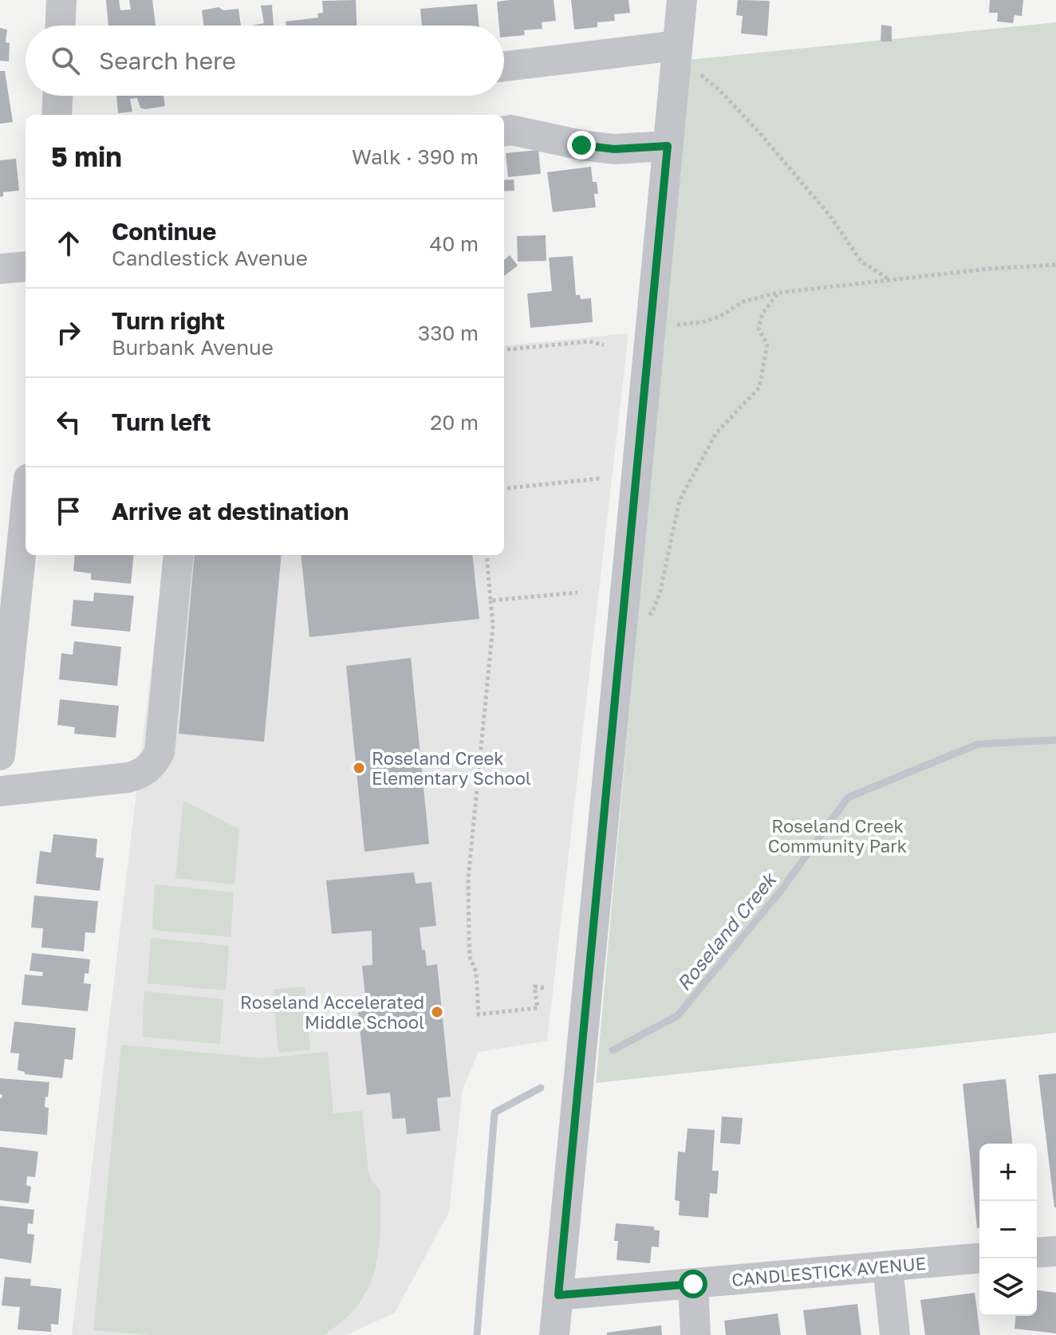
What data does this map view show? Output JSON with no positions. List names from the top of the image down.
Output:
{
  "streets": {
    "street": ["CANDLESTICK AVENUE"]
  },
  "water": ["Roseland Creek"],
  "parks": ["Roseland Creek Community Park"],
  "places": ["Roseland Creek Elementary School", "Roseland Accelerated Middle School"],
  "page": {
    "search": "Search here",
    "heading": ["5 min", "Walk · 390 m"],
    "list": [
      ["Continue", "Candlestick Avenue", "40 m"],
      ["Turn right", "Burbank Avenue", "330 m"],
      ["Turn left", "20 m"],
      "Arrive at destination"
    ],
    "map_buttons": ["+", "−"]
  }
}
